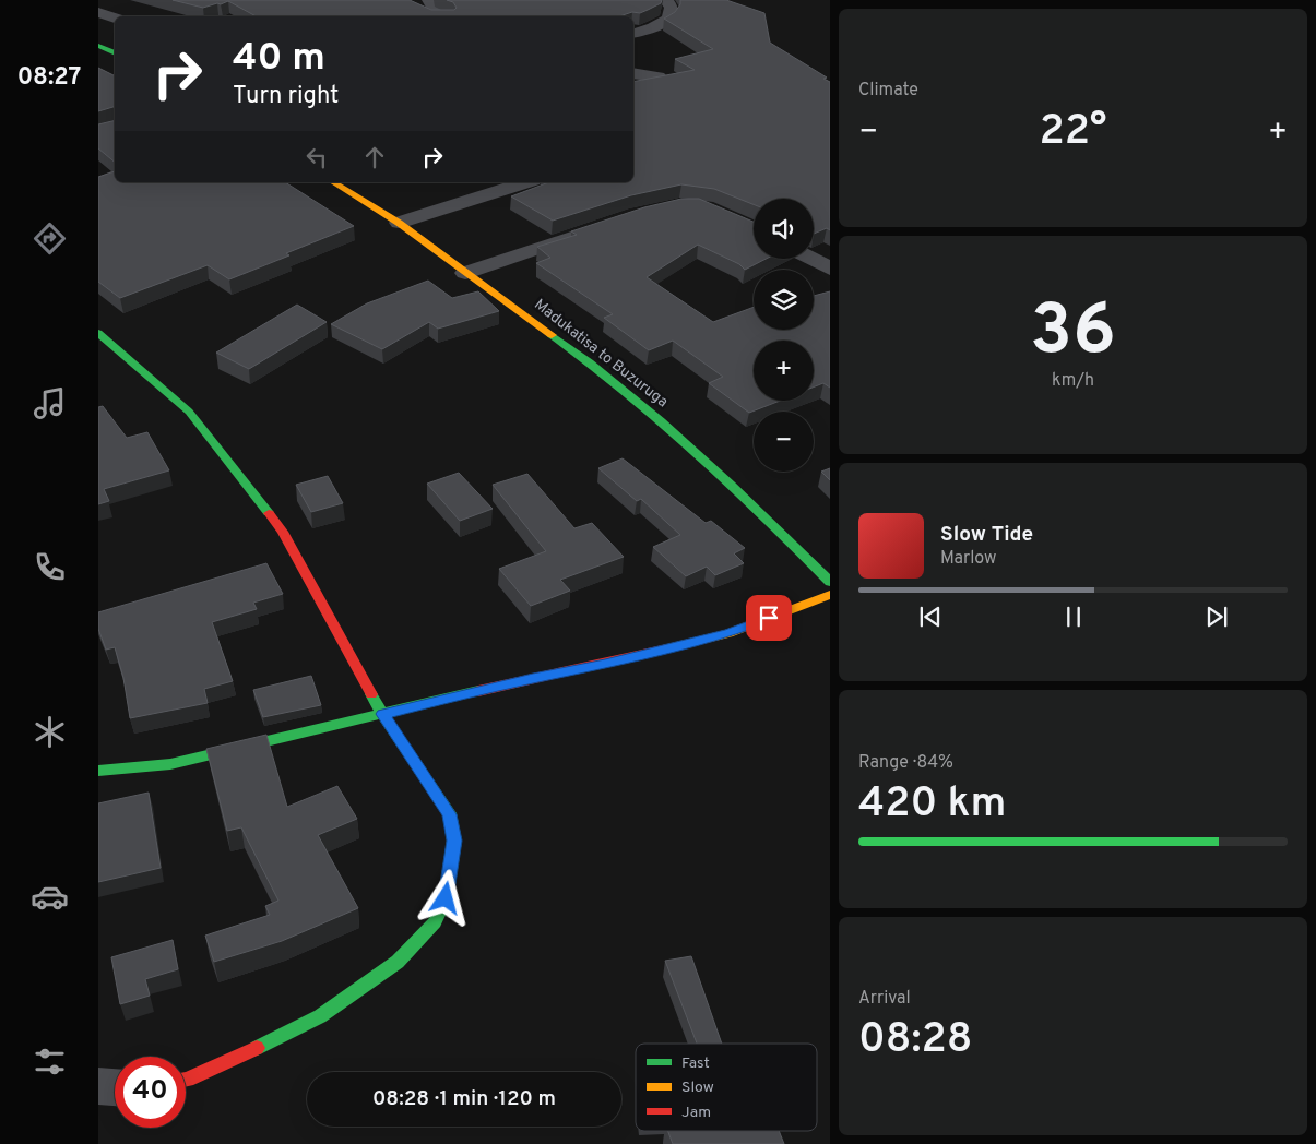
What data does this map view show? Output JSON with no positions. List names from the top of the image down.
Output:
{
  "streets": {
    "street": ["Madukatisa to Buzuruga"]
  },
  "legend": ["Fast", "Slow", "Jam"],
  "page": {
    "tabs": "08:27",
    "tile": [
      "Climate",
      ["36", "km/h"],
      ["Range · 84%", "420 km"],
      ["Arrival", "08:28"]
    ],
    "turn": ["40 m", "Turn right"],
    "heat": ["−", "22°", "+"],
    "map_buttons": ["+", "−"],
    "song": ["Slow Tide", "Marlow"],
    "limit": "40",
    "trip": "08:28 · 1 min · 120 m"
  }
}
